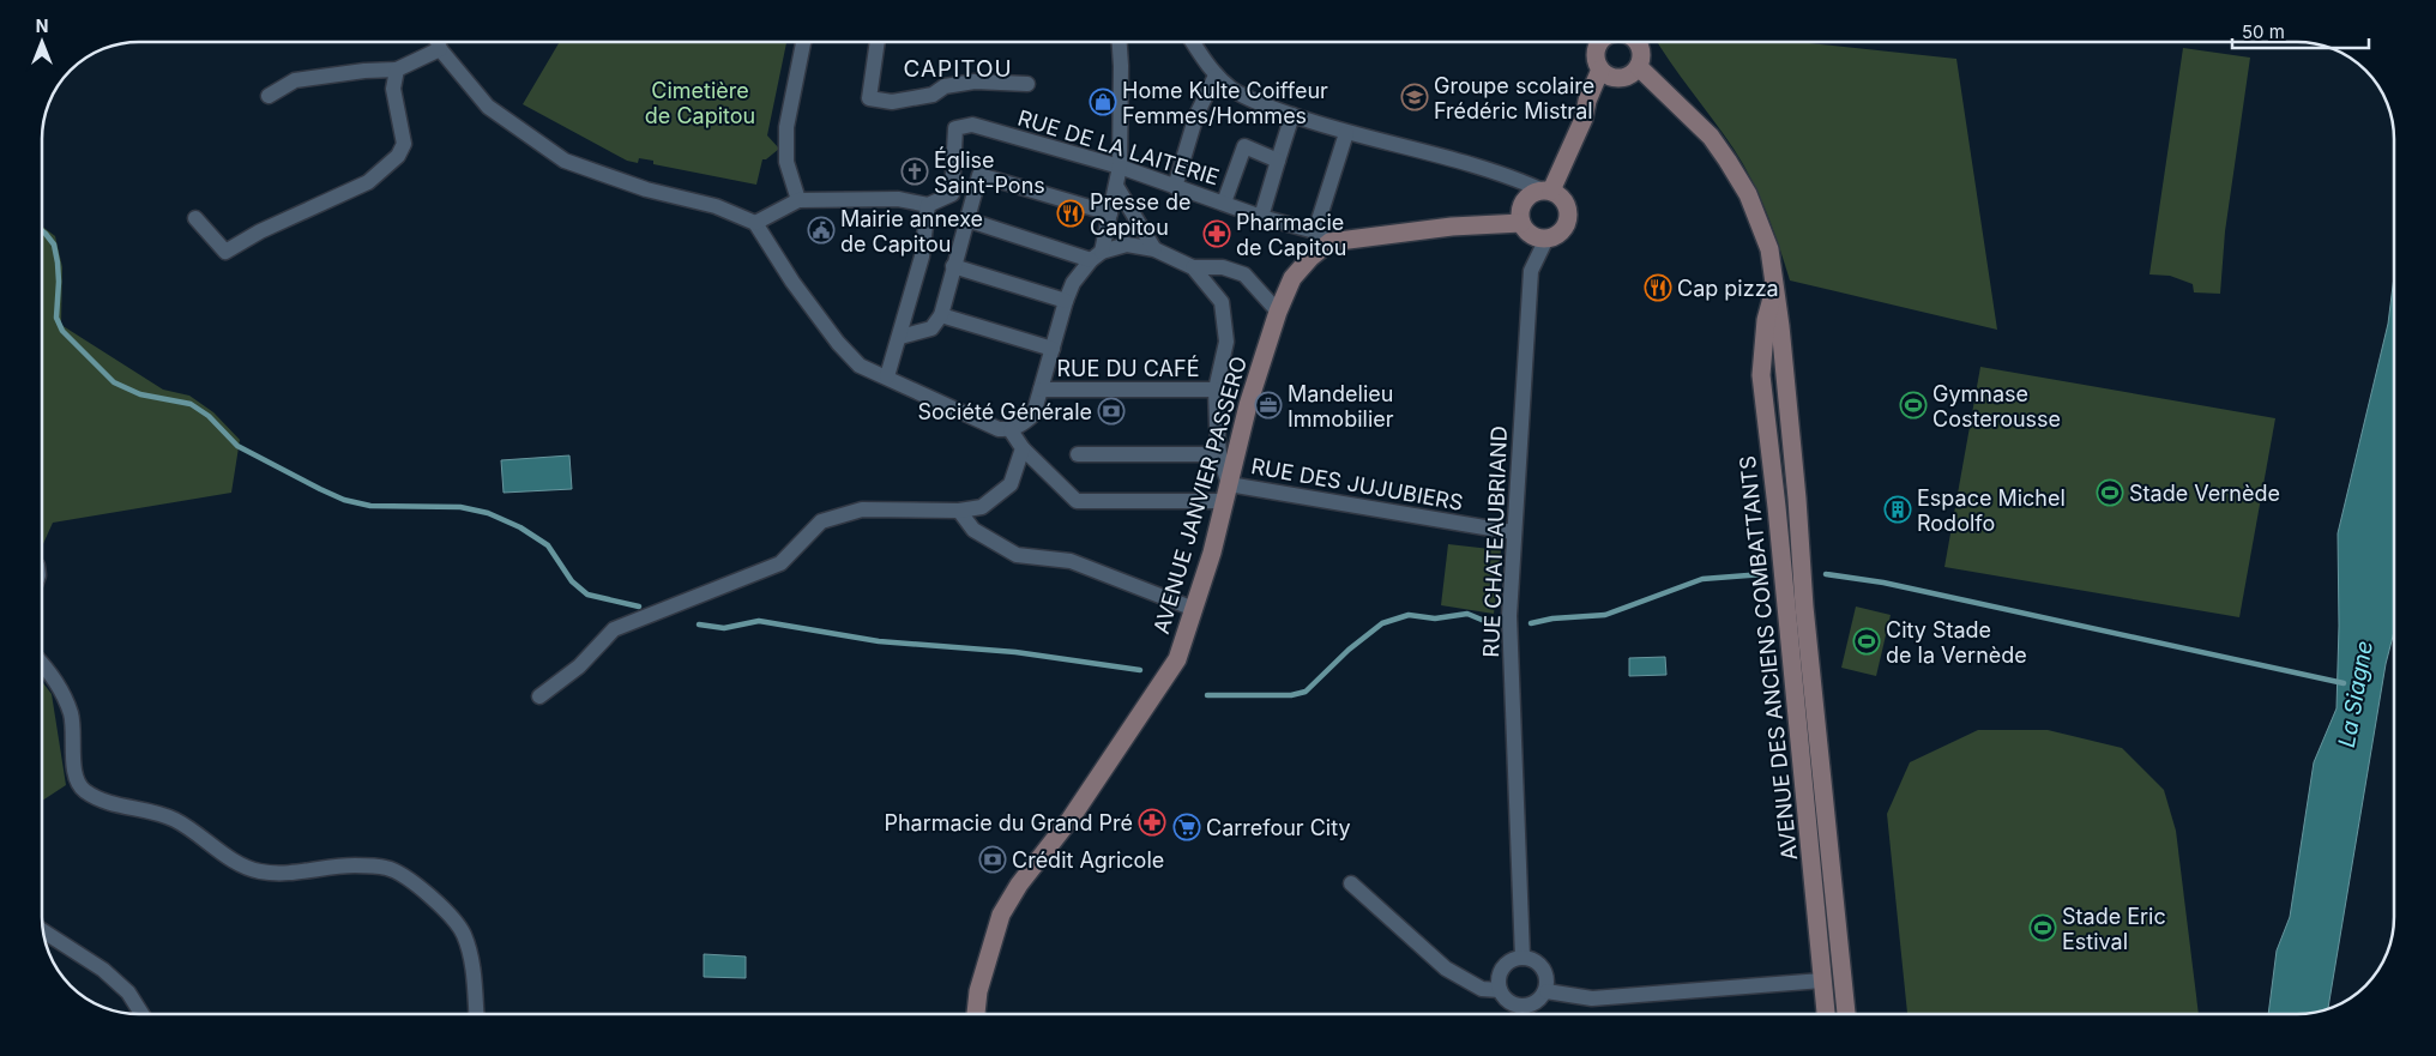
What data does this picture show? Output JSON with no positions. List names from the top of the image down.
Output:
{
  "streets": {
    "main road": ["AVENUE JANVIER PASSERO", "AVENUE DES ANCIENS COMBATTANTS"],
    "street": [
      "RUE DE LA LAITERIE",
      "RUE DU CAFÉ",
      "RUE DES JUJUBIERS",
      "RUE CHATEAUBRIAND"
    ]
  },
  "crossings": [
    ["RUE DE LA LAITERIE", "AVENUE JANVIER PASSERO"],
    ["RUE DES JUJUBIERS", "AVENUE JANVIER PASSERO"],
    ["RUE DES JUJUBIERS", "RUE CHATEAUBRIAND"]
  ],
  "districts": ["CAPITOU"],
  "water": ["La Siagne"],
  "parks": ["Cimetière de Capitou"],
  "places": {
    "school or university": ["Groupe scolaire Frédéric Mistral"],
    "shop": ["Home Kulte Coiffeur Femmes/Hommes"],
    "church": ["Église Saint-Pons"],
    "restaurant": ["Presse de Capitou", "Cap pizza"],
    "public building": ["Mairie annexe de Capitou"],
    "pharmacy": ["Pharmacie de Capitou", "Pharmacie du Grand Pré"],
    "office": ["Mandelieu Immobilier"],
    "sports": [
      "Gymnase Costerousse",
      "Stade Vernède",
      "City Stade de la Vernède",
      "Stade Eric Estival"
    ],
    "bank": ["Société Générale", "Crédit Agricole"],
    "building": ["Espace Michel Rodolfo"],
    "supermarket": ["Carrefour City"]
  },
  "scale_bar": "50 m",
  "north": "top"
}
